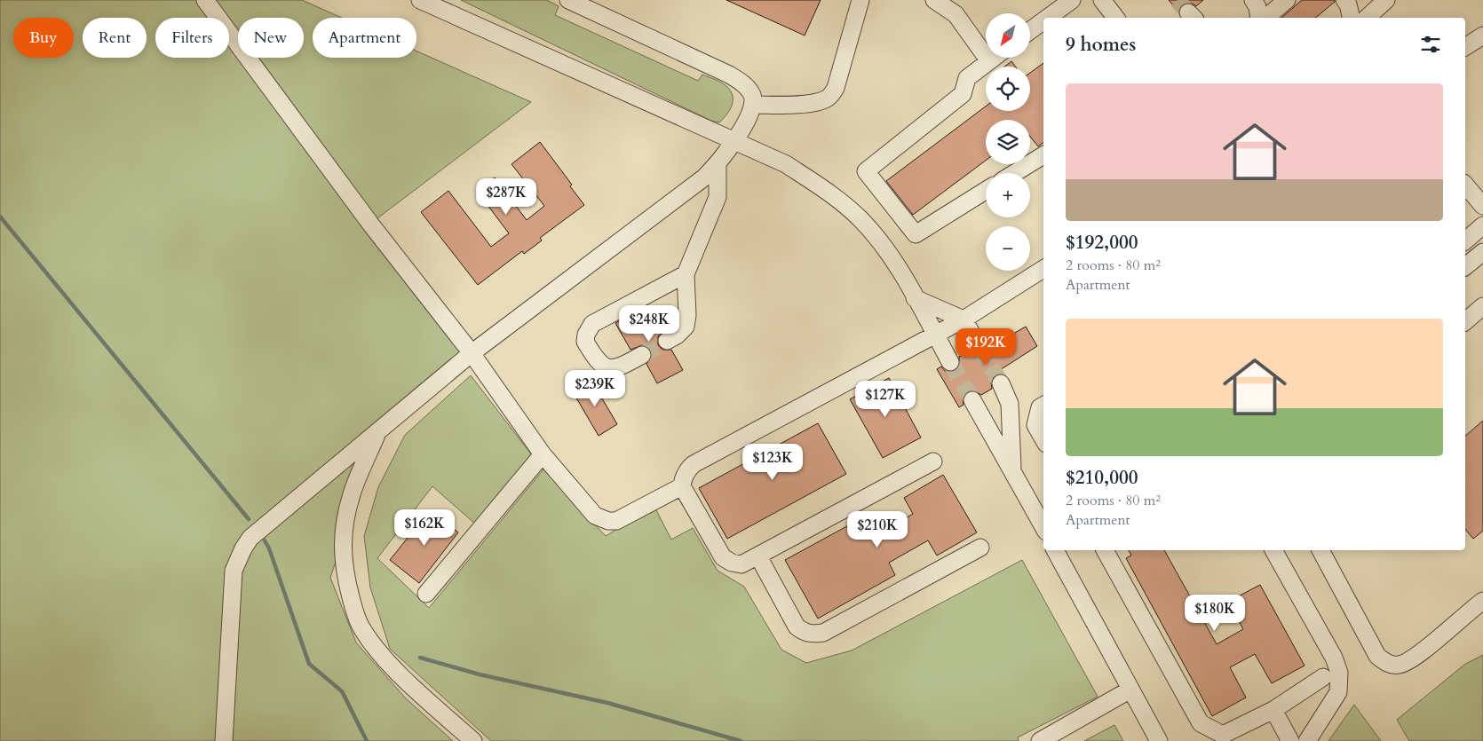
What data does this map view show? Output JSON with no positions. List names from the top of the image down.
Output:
{
  "north": "bottom left",
  "page": {
    "map_buttons": ["+", "−"],
    "chip": [
      "Buy",
      "Rent",
      "Filters",
      "New",
      "Apartment"
    ],
    "heading": "9 homes",
    "list": [
      {
        "name": "$192,000",
        "note": "2 rooms · 80 m² · Apartment"
      },
      {
        "name": "$210,000",
        "note": "2 rooms · 80 m² · Apartment"
      }
    ],
    "price": [
      "$287K",
      "$248K",
      "$192K",
      "$239K",
      "$127K",
      "$123K",
      "$162K",
      "$210K",
      "$180K"
    ]
  }
}
